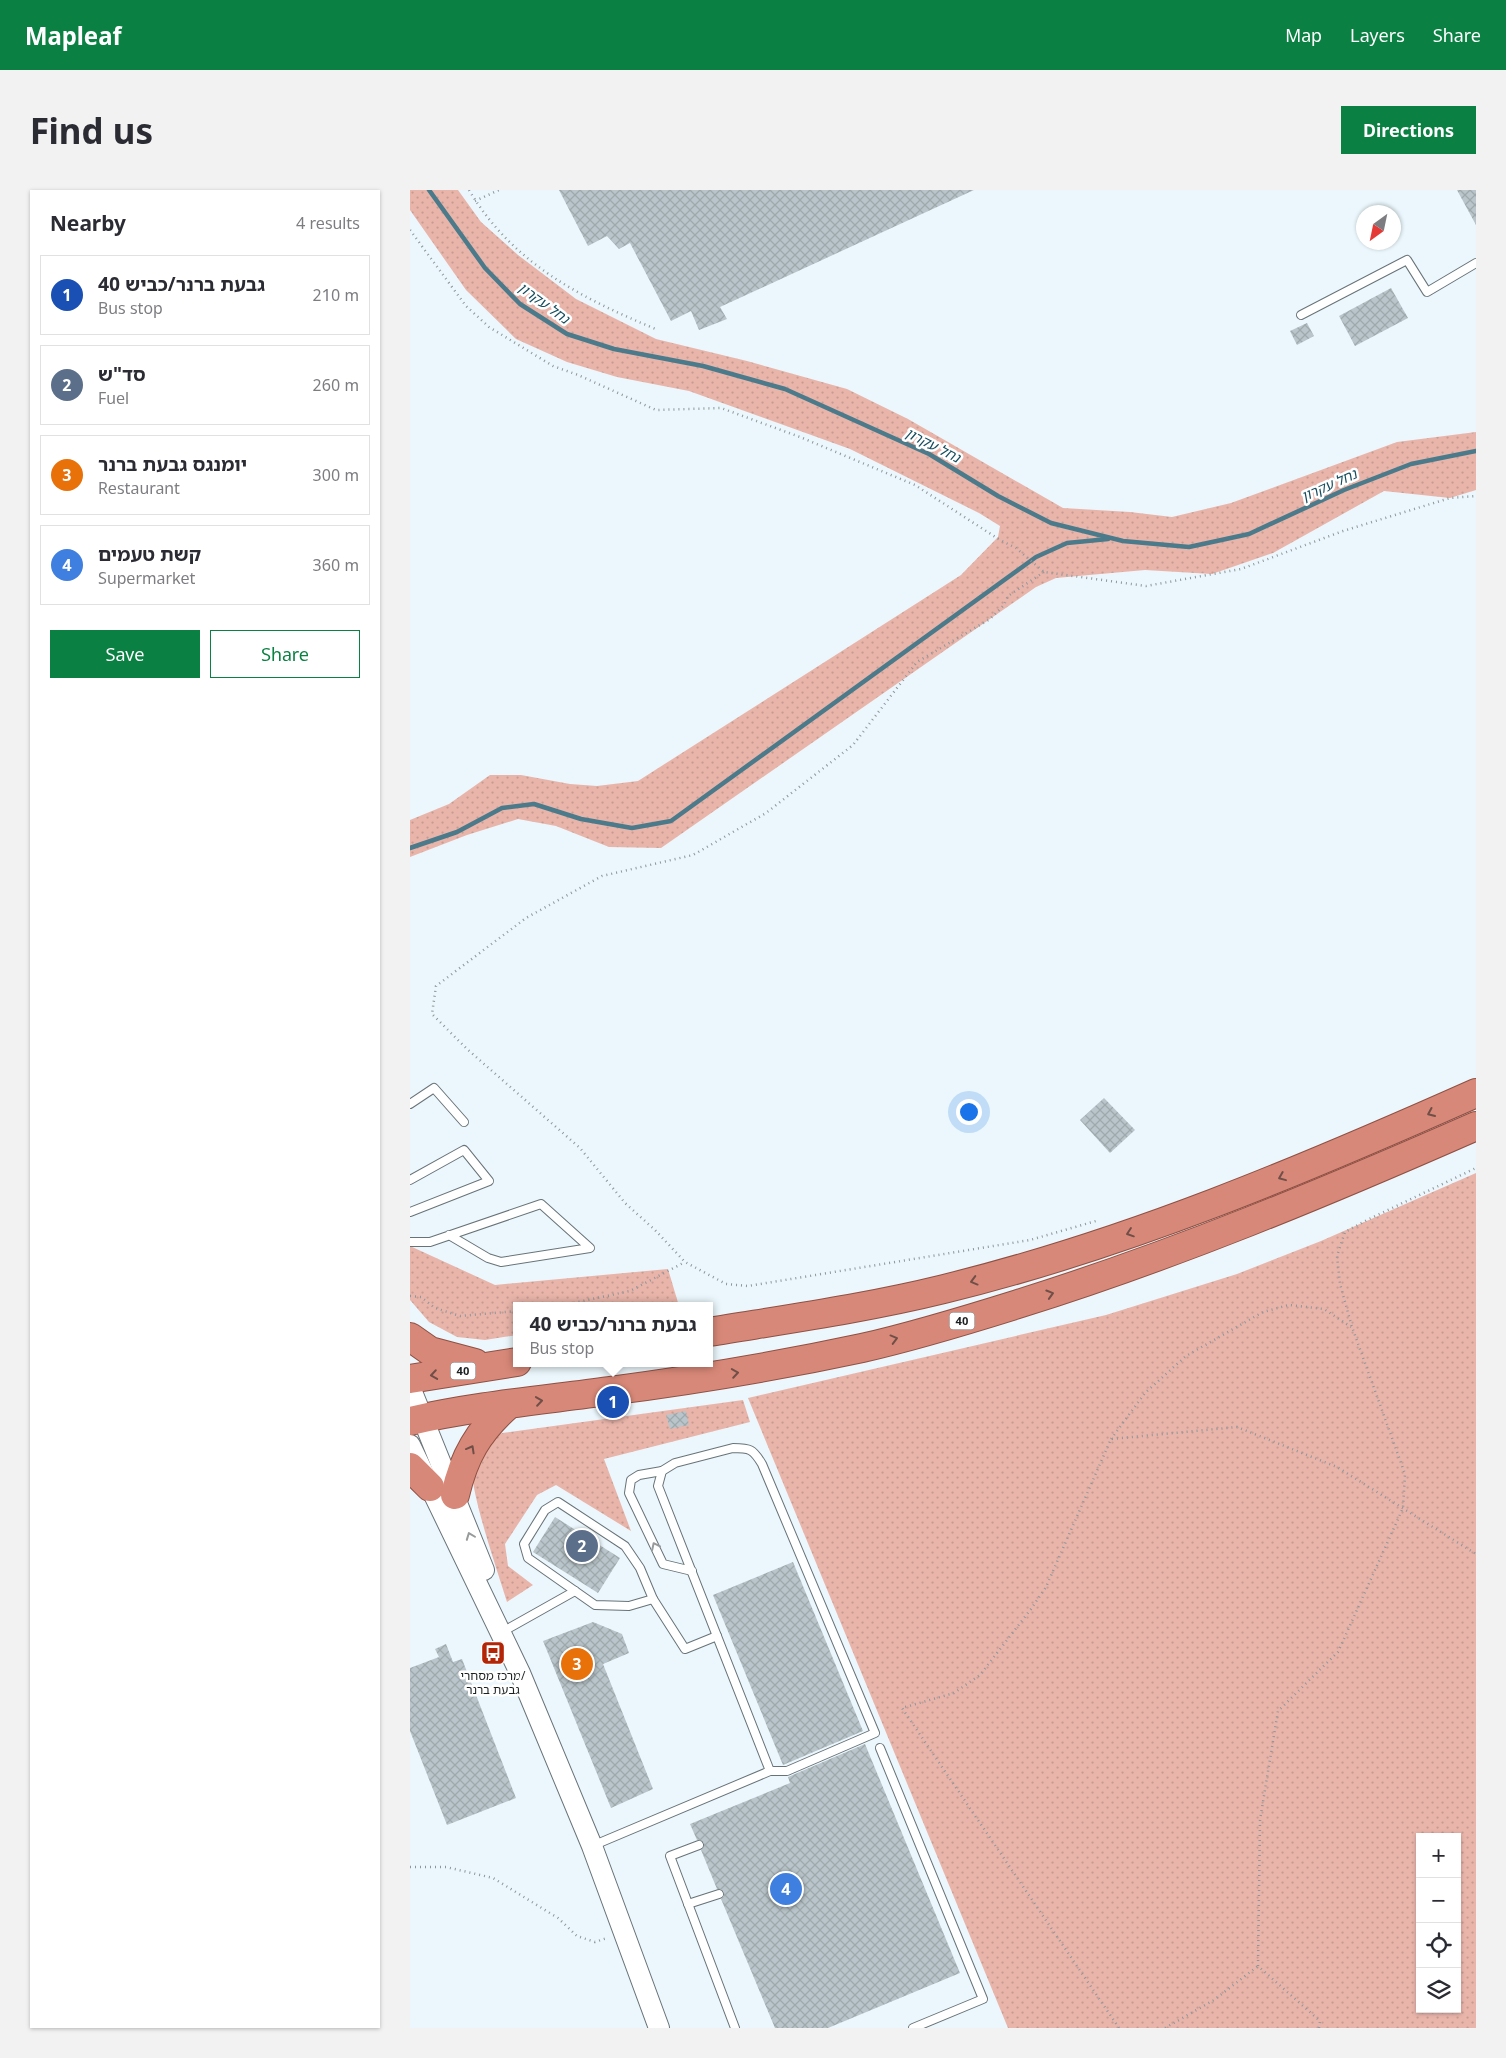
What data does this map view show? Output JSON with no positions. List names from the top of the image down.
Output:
{
  "streets": {
    "highway": ["40"]
  },
  "water": ["נחל עקרון"],
  "places": {
    "bus stop": ["מרכז מסחרי/ גבעת ברנר"]
  },
  "north": "bottom left",
  "page": {
    "header": "Mapleaf",
    "nav": ["Map", "Layers", "Share"],
    "buttons": [
      "Directions",
      ["Save", "Share"]
    ],
    "title": "Find us",
    "heading": ["Nearby", "4 results"],
    "list": [
      {
        "mark": "1",
        "name": "גבעת ברנר/כביש 40",
        "note": "Bus stop",
        "value": "210 m"
      },
      {
        "mark": "2",
        "name": "סד\"ש",
        "note": "Fuel",
        "value": "260 m"
      },
      {
        "mark": "3",
        "name": "יומנגס גבעת ברנר",
        "note": "Restaurant",
        "value": "300 m"
      },
      {
        "mark": "4",
        "name": "קשת טעמים",
        "note": "Supermarket",
        "value": "360 m"
      }
    ],
    "popup": ["גבעת ברנר/כביש 40", "Bus stop"],
    "pins": [
      "1",
      "2",
      "3",
      "4"
    ],
    "map_buttons": ["+", "−"]
  }
}
